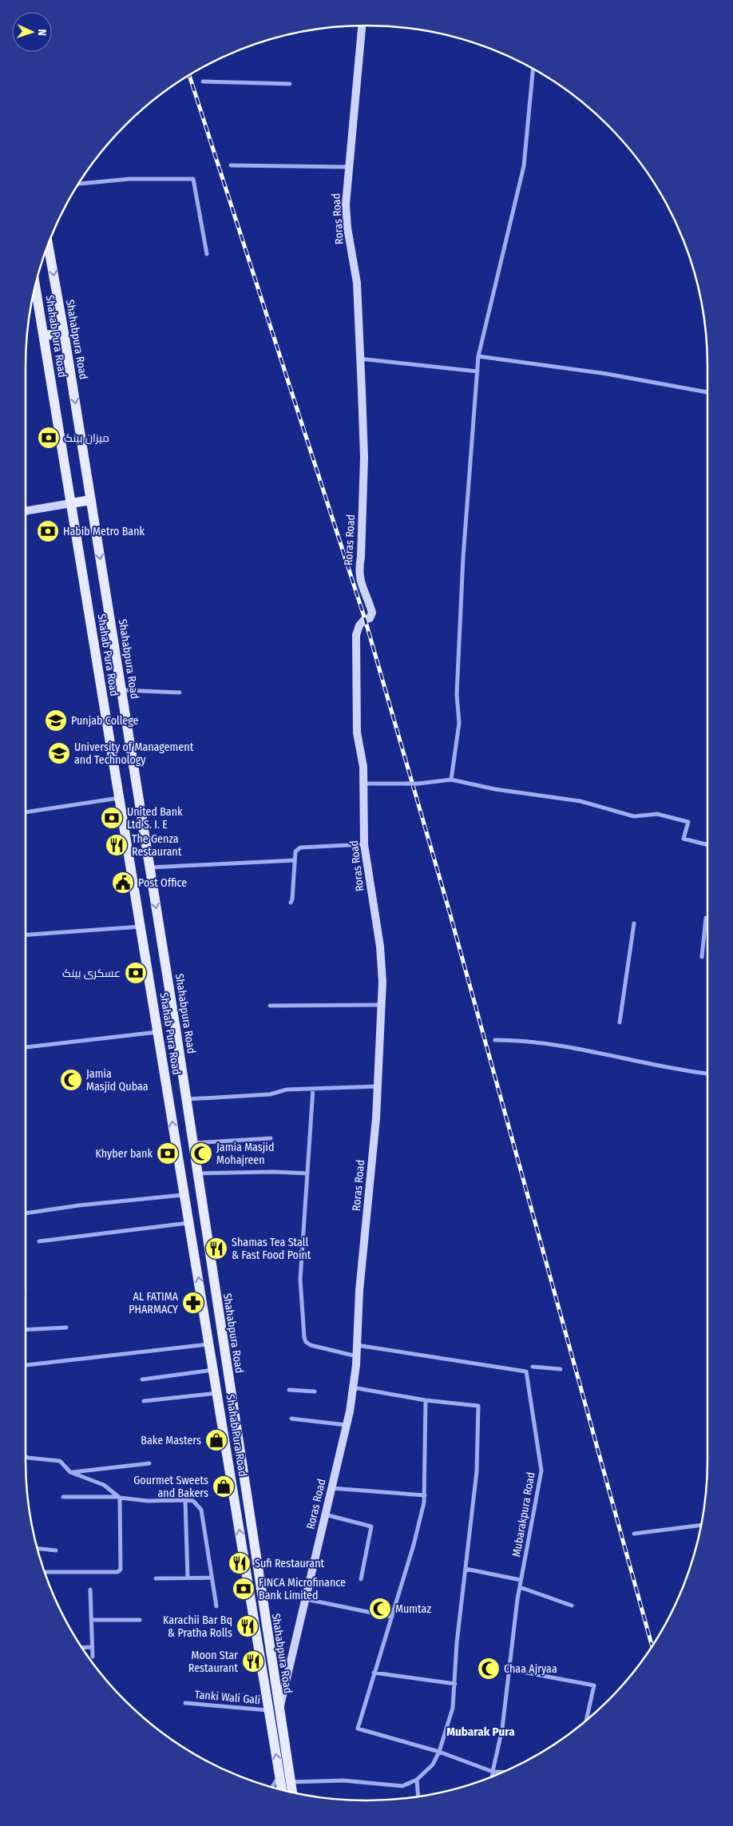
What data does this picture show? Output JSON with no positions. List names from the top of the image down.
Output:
{
  "streets": {
    "main road": ["Roras Road", "Shahab Pura Road", "Shahabpura Road"],
    "street": ["Mubarakpura Road", "Tanki Wali Gali"]
  },
  "crossings": [
    ["Roras Road", "Shahabpura Road"],
    ["Roras Road", "Mubarakpura Road"],
    ["Shahab Pura Road", "Tanki Wali Gali"]
  ],
  "one_way": ["Shahab Pura Road", "Shahabpura Road"],
  "districts": ["Mubarak Pura"],
  "places": {
    "bank": [
      "میزان بینک",
      "Habib Metro Bank",
      "United Bank Ltd S. I. E",
      "عسکری بینک",
      "Khyber bank",
      "FINCA Microfinance Bank Limited"
    ],
    "school or university": ["Punjab College", "University of Management and Technology"],
    "restaurant": [
      "The Genza Restaurant",
      "Shamas Tea Stall & Fast Food Point",
      "Sufi Restaurant",
      "Karachii Bar Bq & Pratha Rolls",
      "Moon Star Restaurant"
    ],
    "public building": ["Post Office"],
    "mosque": [
      "Jamia Masjid Qubaa",
      "Jamia Masjid Mohajreen",
      "Mumtaz",
      "Chaa Ajryaa"
    ],
    "pharmacy": ["AL FATIMA PHARMACY"],
    "shop": ["Bake Masters", "Gourmet Sweets and Bakers"]
  },
  "north": "right"
}
